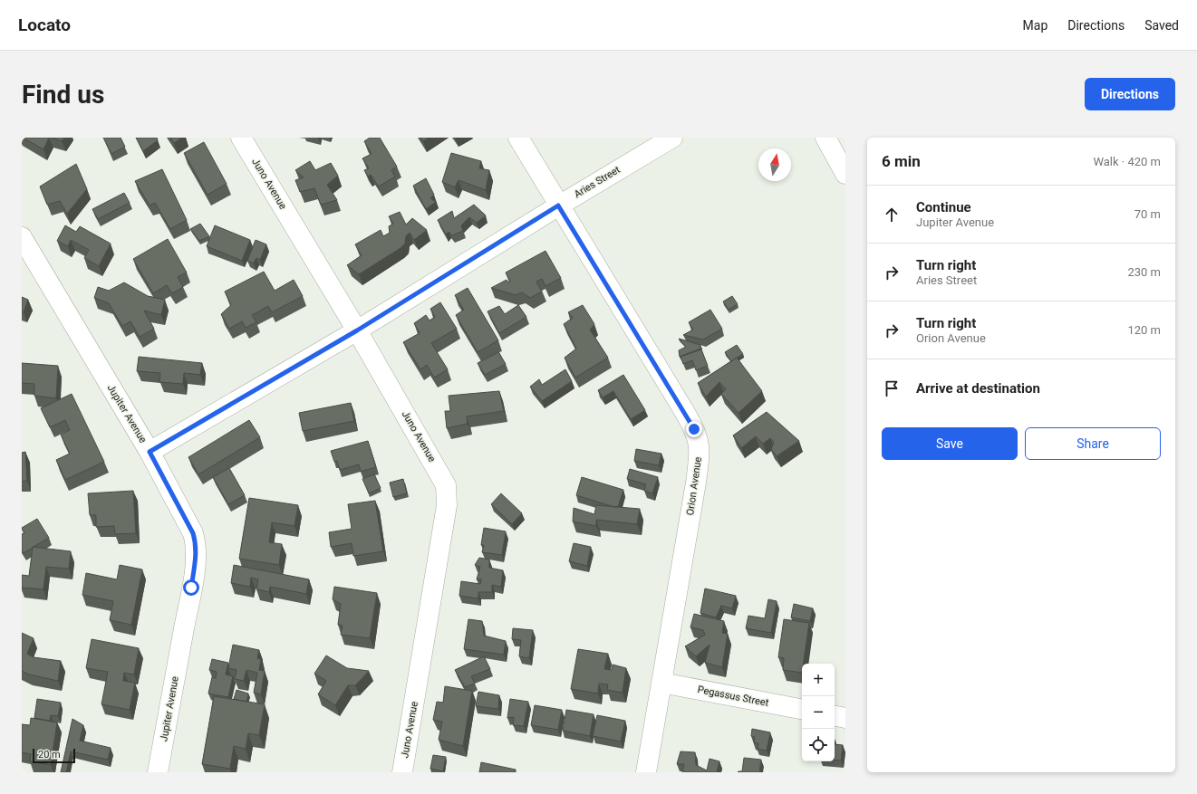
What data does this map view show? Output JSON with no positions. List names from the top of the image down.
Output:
{
  "streets": {
    "street": [
      "Aries Street",
      "Juno Avenue",
      "Jupiter Avenue",
      "Orion Avenue",
      "Pegassus Street"
    ]
  },
  "crossings": [
    ["Aries Street", "Juno Avenue"],
    ["Aries Street", "Jupiter Avenue"],
    ["Aries Street", "Orion Avenue"],
    ["Orion Avenue", "Pegassus Street"]
  ],
  "scale_bar": "20 m",
  "north": "top",
  "page": {
    "header": "Locato",
    "nav": ["Map", "Directions", "Saved"],
    "buttons": [
      "Directions",
      ["Save", "Share"]
    ],
    "title": "Find us",
    "heading": ["6 min", "Walk · 420 m"],
    "list": [
      ["Continue", "Jupiter Avenue", "70 m"],
      ["Turn right", "Aries Street", "230 m"],
      ["Turn right", "Orion Avenue", "120 m"],
      "Arrive at destination"
    ],
    "map_buttons": ["+", "−"],
    "scale": "20 m"
  }
}
